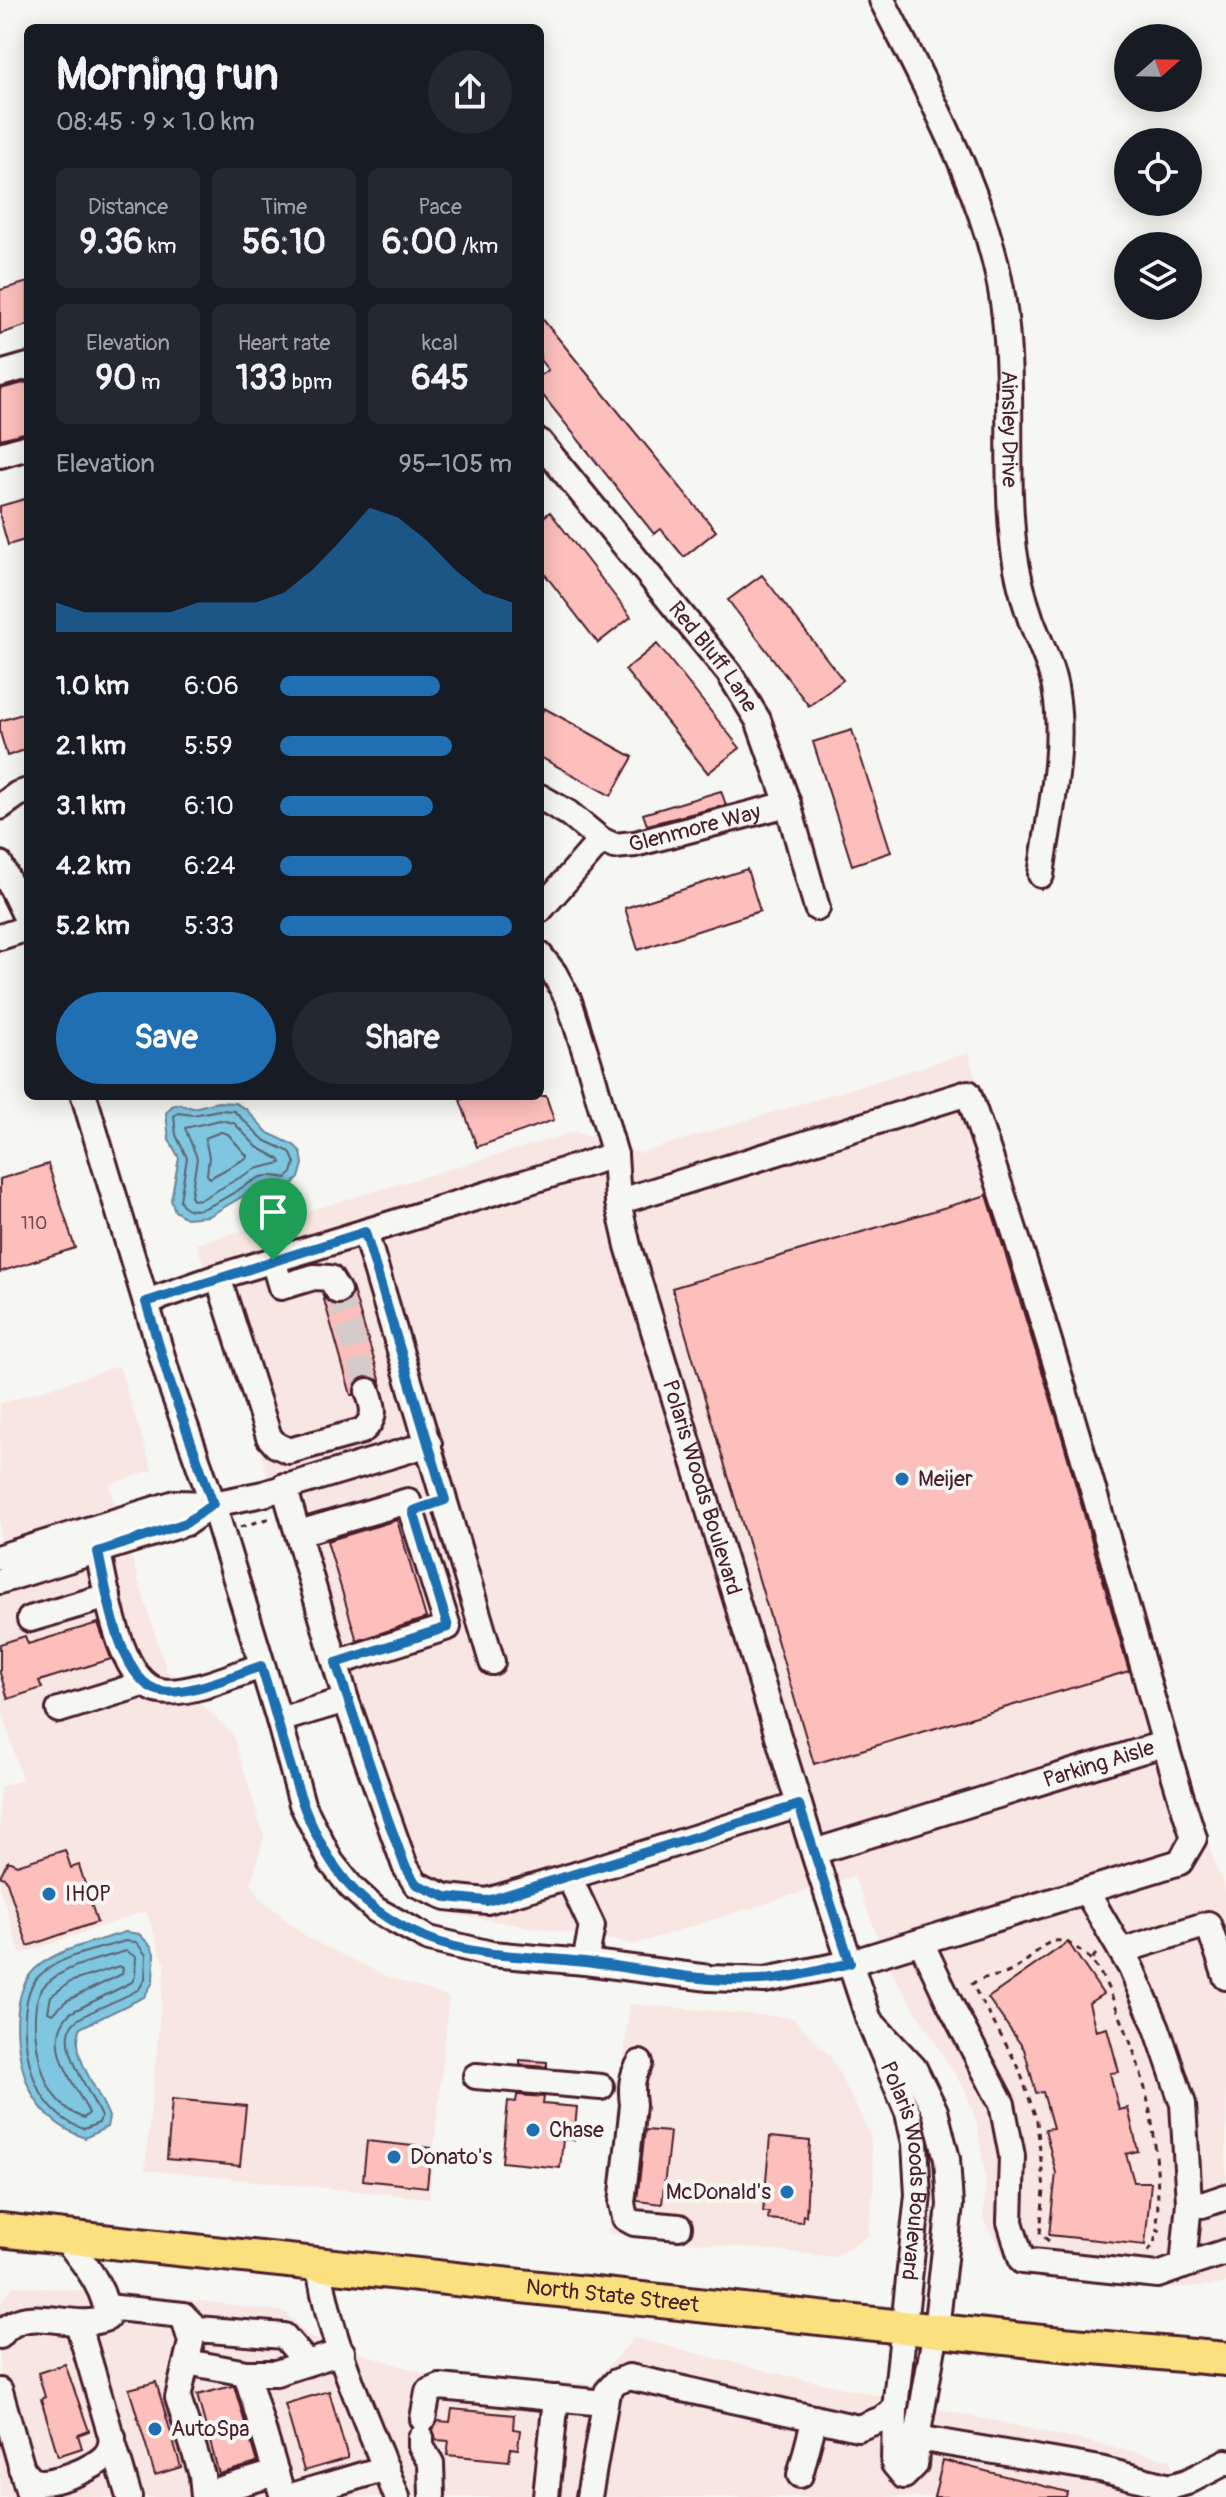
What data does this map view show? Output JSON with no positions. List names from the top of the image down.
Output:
{
  "streets": {
    "main road": ["North State Street"],
    "street": [
      "Ainsley Drive",
      "Red Bluff Lane",
      "Glenmore Way",
      "Polaris Woods Boulevard",
      "Parking Aisle"
    ]
  },
  "crossings": [
    ["Red Bluff Lane", "Glenmore Way"],
    ["Polaris Woods Boulevard", "Parking Aisle"],
    ["Polaris Woods Boulevard", "North State Street"]
  ],
  "places": [
    "Meijer",
    "IHOP",
    "Chase",
    "Donato's",
    "McDonald's",
    "AutoSpa"
  ],
  "house_numbers": ["110"],
  "north": "right",
  "page": {
    "heading": ["Morning run", "08:45 · 9 × 1.0 km"],
    "stats": [
      ["Distance", "9.36 km"],
      ["Time", "56:10"],
      ["Pace", "6:00 /km"],
      ["Elevation", "90 m"],
      ["Heart rate", "133 bpm"],
      ["kcal", "645"]
    ],
    "chart": ["Elevation", "95–105 m"],
    "list": [
      {
        "name": "1.0 km",
        "note": "6:06"
      },
      {
        "name": "2.1 km",
        "note": "5:59"
      },
      {
        "name": "3.1 km",
        "note": "6:10"
      },
      {
        "name": "4.2 km",
        "note": "6:24"
      },
      {
        "name": "5.2 km",
        "note": "5:33"
      }
    ],
    "buttons": ["Save", "Share"]
  }
}
